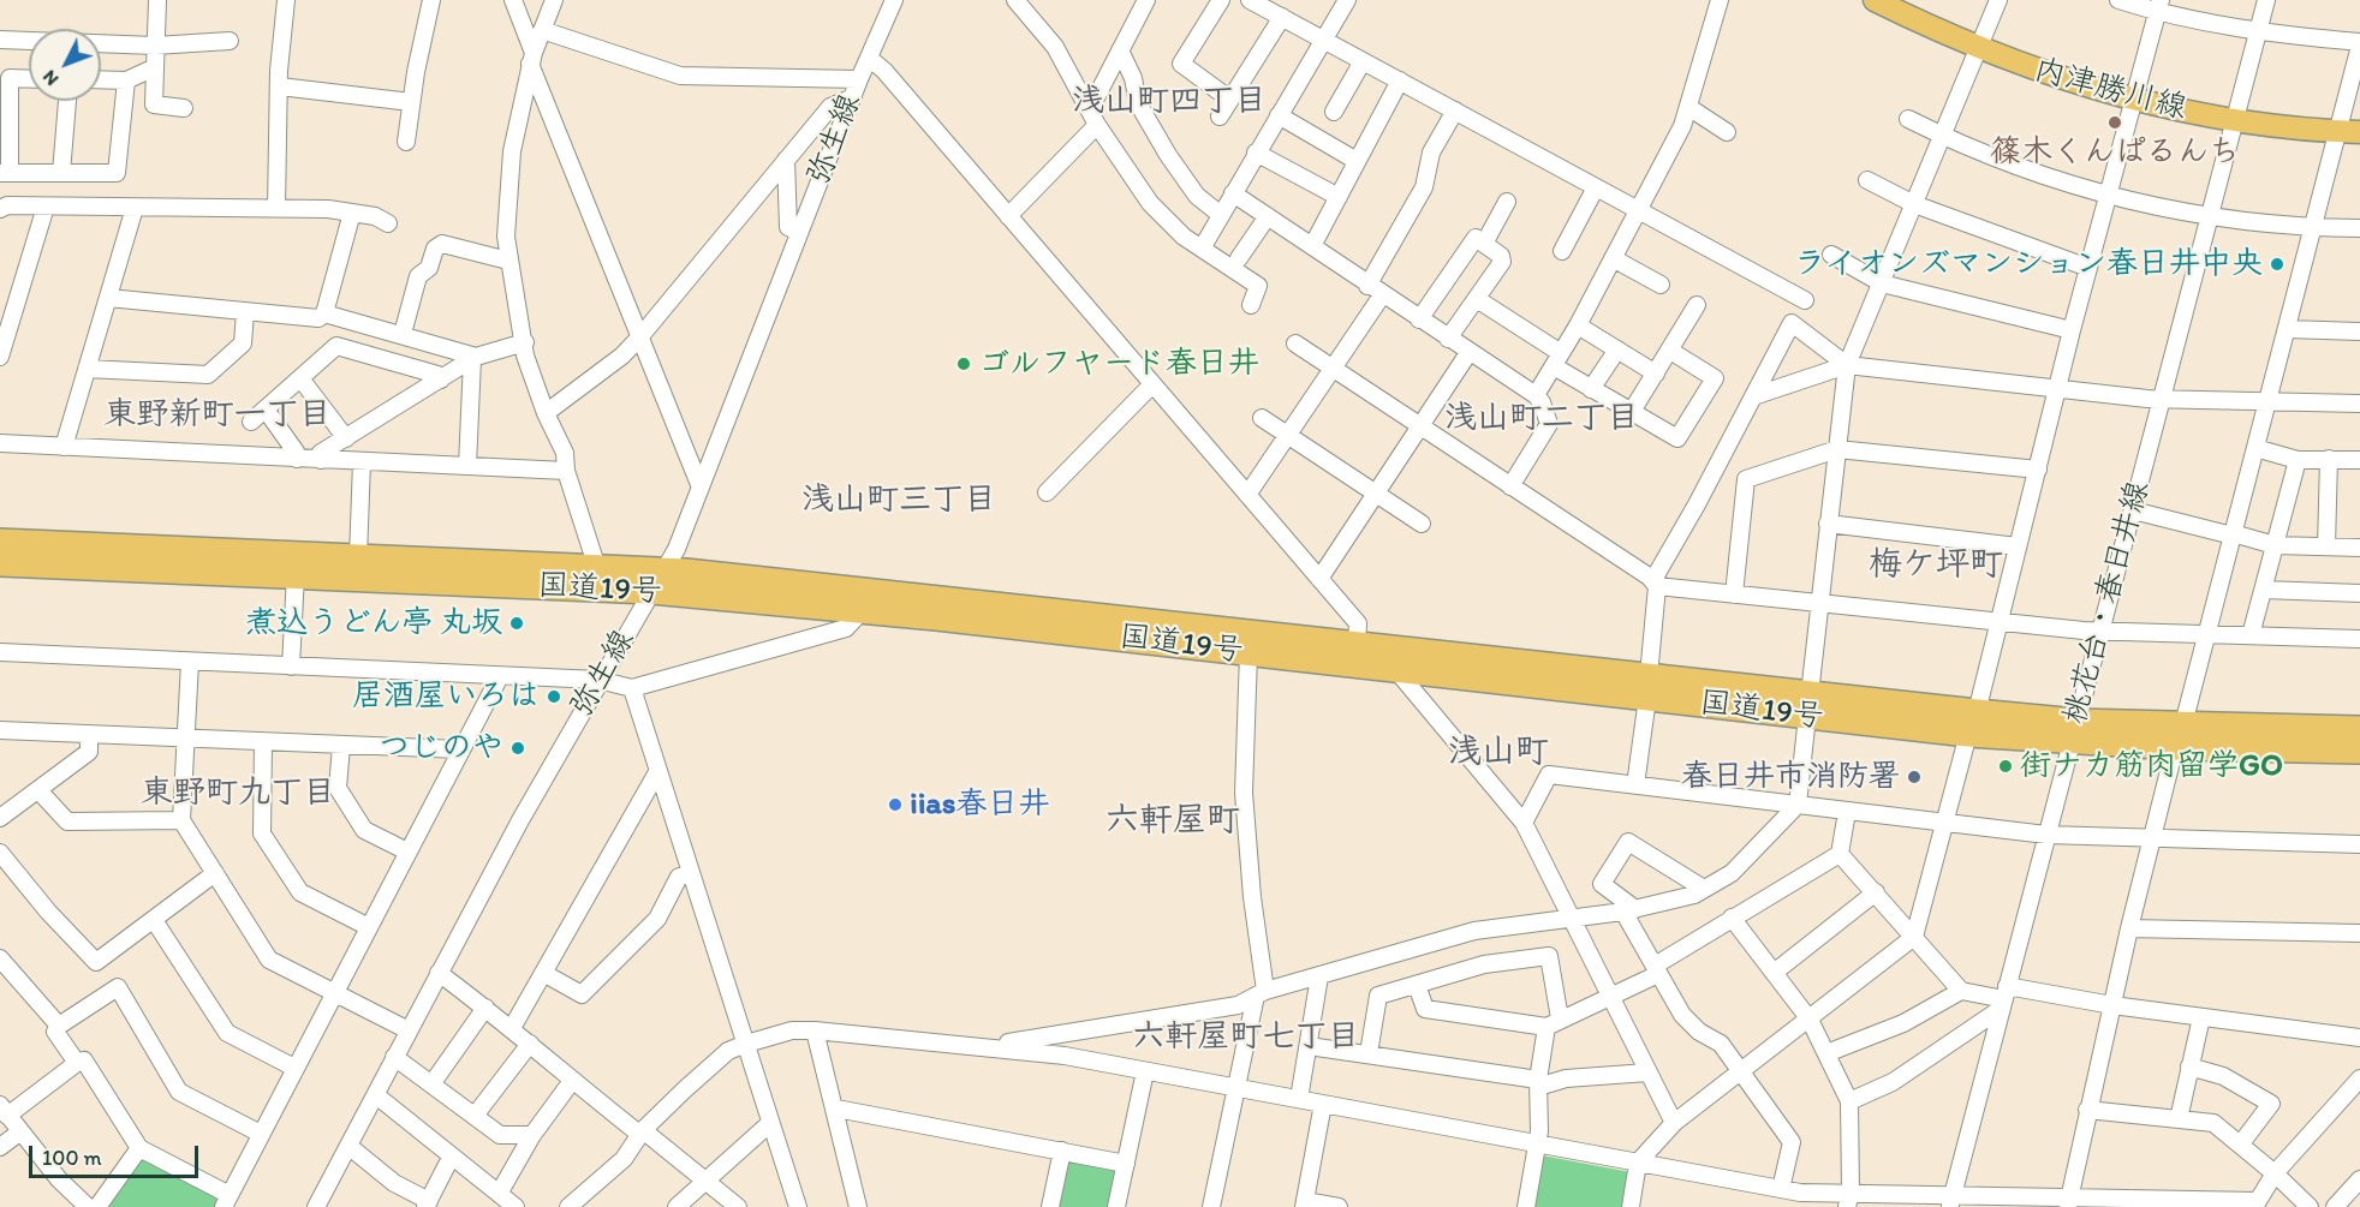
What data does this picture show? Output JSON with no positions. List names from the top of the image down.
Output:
{
  "streets": {
    "highway": ["国道19号"],
    "main road": ["内津勝川線"],
    "street": ["弥生線", "桃花台・春日井線"]
  },
  "crossings": [
    ["内津勝川線", "桃花台・春日井線"],
    ["弥生線", "国道19号"],
    ["国道19号", "桃花台・春日井線"]
  ],
  "districts": [
    "浅山町四丁目",
    "東野新町一丁目",
    "浅山町二丁目",
    "浅山町三丁目",
    "梅ケ坪町",
    "浅山町",
    "東野町九丁目",
    "六軒屋町",
    "六軒屋町七丁目"
  ],
  "places": [
    "篠木くんぱるんち",
    "ライオンズマンション春日井中央",
    "ゴルフヤード春日井",
    "煮込うどん亭 丸坂",
    "居酒屋いろは",
    "つじのや",
    "街ナカ筋肉留学GO",
    "春日井市消防署",
    "iias春日井"
  ],
  "scale_bar": "100 m",
  "north": "bottom left"
}
